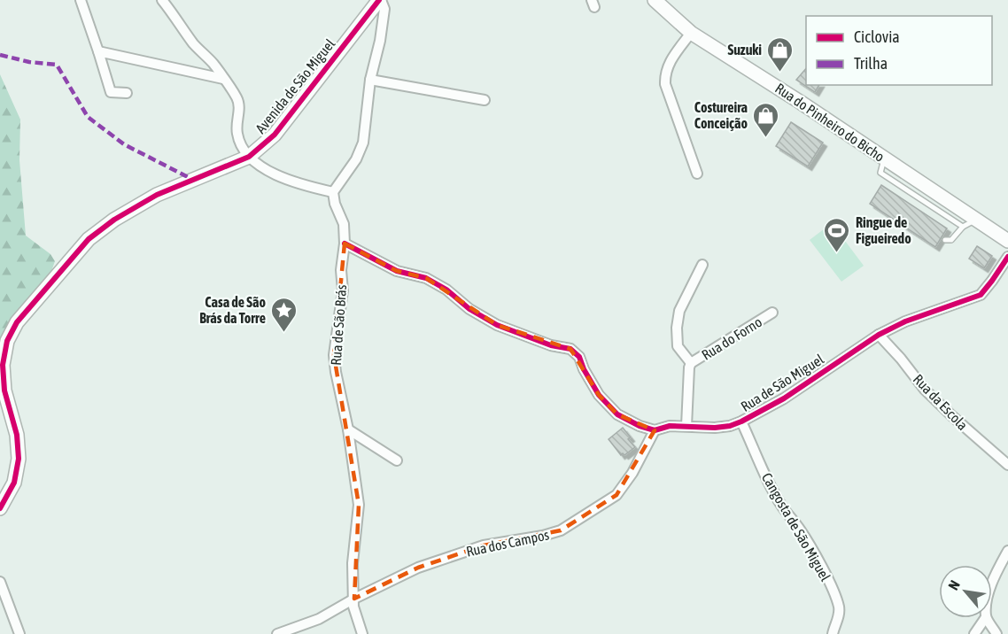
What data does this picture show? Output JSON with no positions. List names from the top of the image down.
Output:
{
  "streets": {
    "street": [
      "Avenida de São Miguel",
      "Rua do Pinheiro do Bicho",
      "Rua de São Brás",
      "Rua do Forno",
      "Rua de São Miguel",
      "Rua da Escola",
      "Cangosta de São Miguel",
      "Rua dos Campos"
    ]
  },
  "crossings": [
    ["Rua de São Brás", "Rua dos Campos"],
    ["Rua do Forno", "Rua de São Miguel"],
    ["Rua de São Miguel", "Rua da Escola"],
    ["Rua de São Miguel", "Cangosta de São Miguel"],
    ["Rua de São Miguel", "Rua dos Campos"]
  ],
  "places": {
    "shop": ["Suzuki", "Costureira Conceição"],
    "sports": ["Ringue de Figueiredo"],
    "place": ["Casa de São Brás da Torre"]
  },
  "legend": ["Ciclovia", "Trilha"],
  "north": "top left"
}
